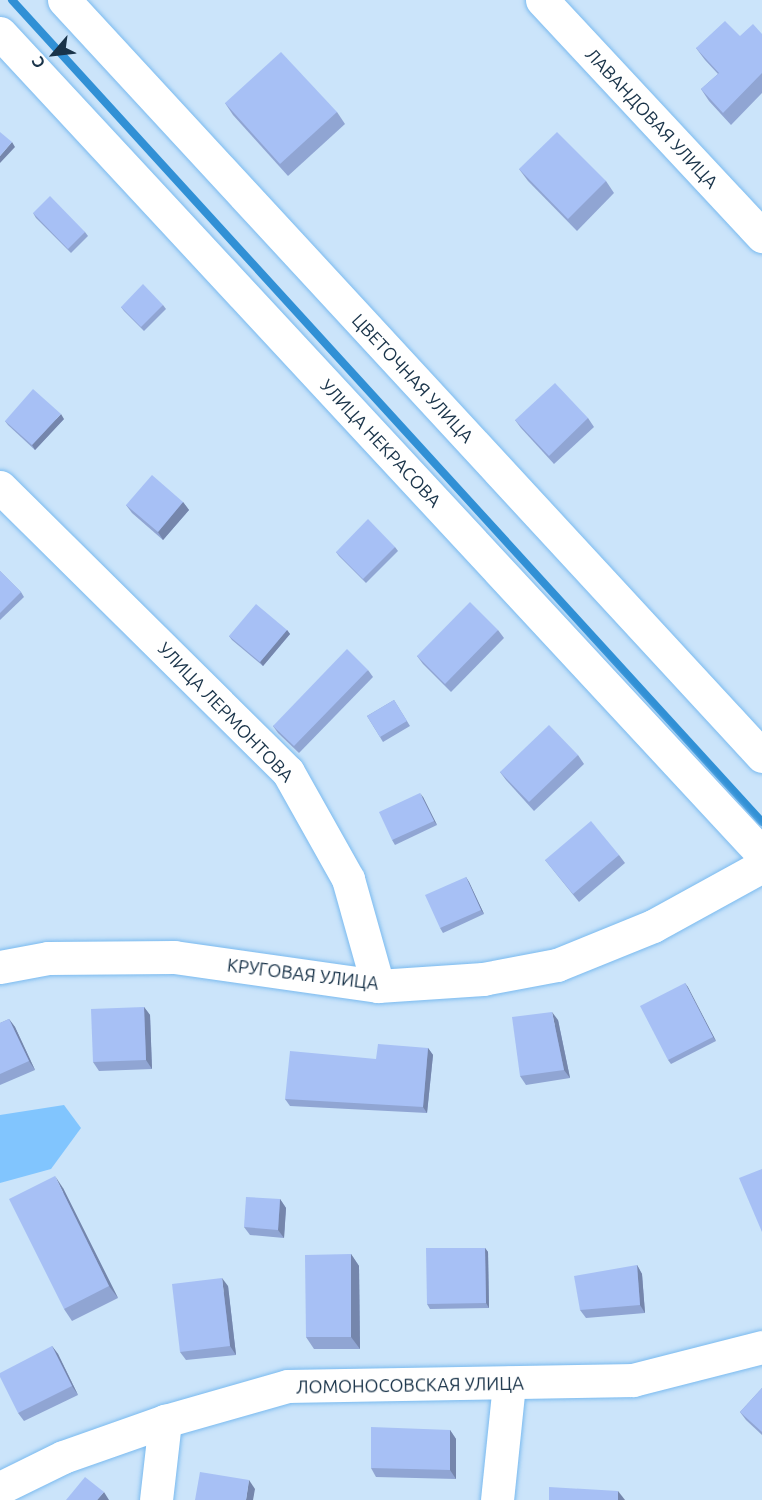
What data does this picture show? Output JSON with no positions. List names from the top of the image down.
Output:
{
  "streets": {
    "street": [
      "ЛАВАНДОВАЯ УЛИЦА",
      "ЦВЕТОЧНАЯ УЛИЦА",
      "УЛИЦА НЕКРАСОВА",
      "УЛИЦА ЛЕРМОНТОВА",
      "КРУГОВАЯ УЛИЦА",
      "ЛОМОНОСОВСКАЯ УЛИЦА"
    ]
  },
  "crossings": [
    ["УЛИЦА ЛЕРМОНТОВА", "КРУГОВАЯ УЛИЦА"]
  ],
  "north": "bottom left"
}
